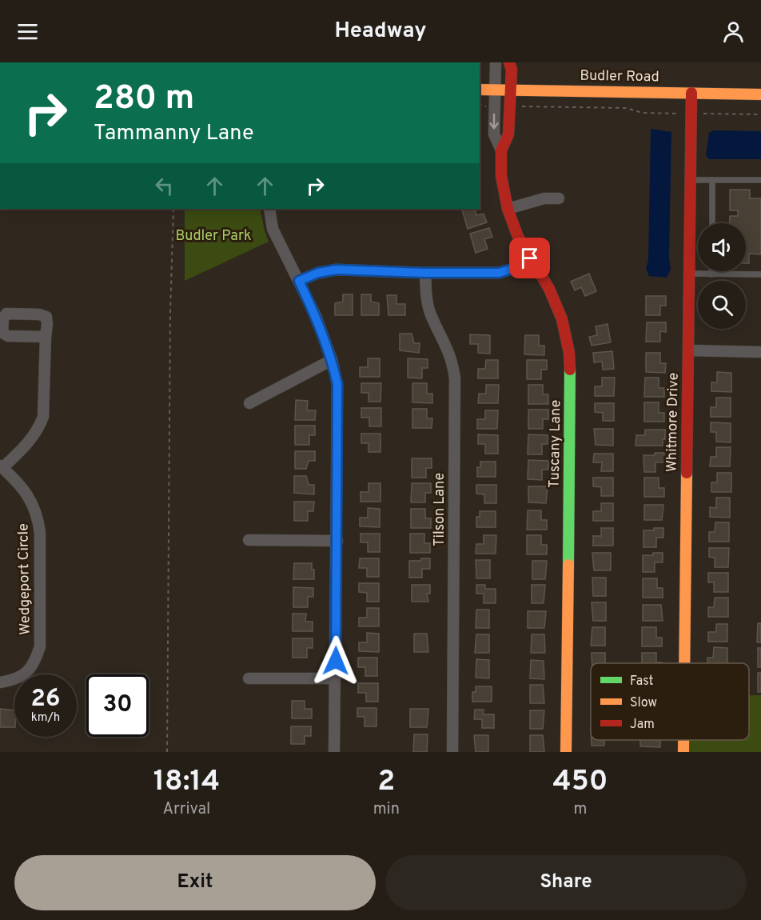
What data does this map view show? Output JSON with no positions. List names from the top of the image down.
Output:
{
  "streets": {
    "street": [
      "Budler Road",
      "Whitmore Drive",
      "Tuscany Lane",
      "Tilson Lane",
      "Wedgeport Circle"
    ]
  },
  "crossings": [
    ["Budler Road", "Whitmore Drive"],
    ["Budler Road", "Tuscany Lane"]
  ],
  "parks": ["Budler Park"],
  "legend": ["Fast", "Slow", "Jam"],
  "page": {
    "header": "Headway",
    "turn": ["280 m", "Tammanny Lane"],
    "speed": "26 km/h",
    "limit": "30",
    "eta": [
      "18:14",
      "Arrival",
      "2",
      "min",
      "450",
      "m"
    ],
    "buttons": ["Exit", "Share"]
  }
}
